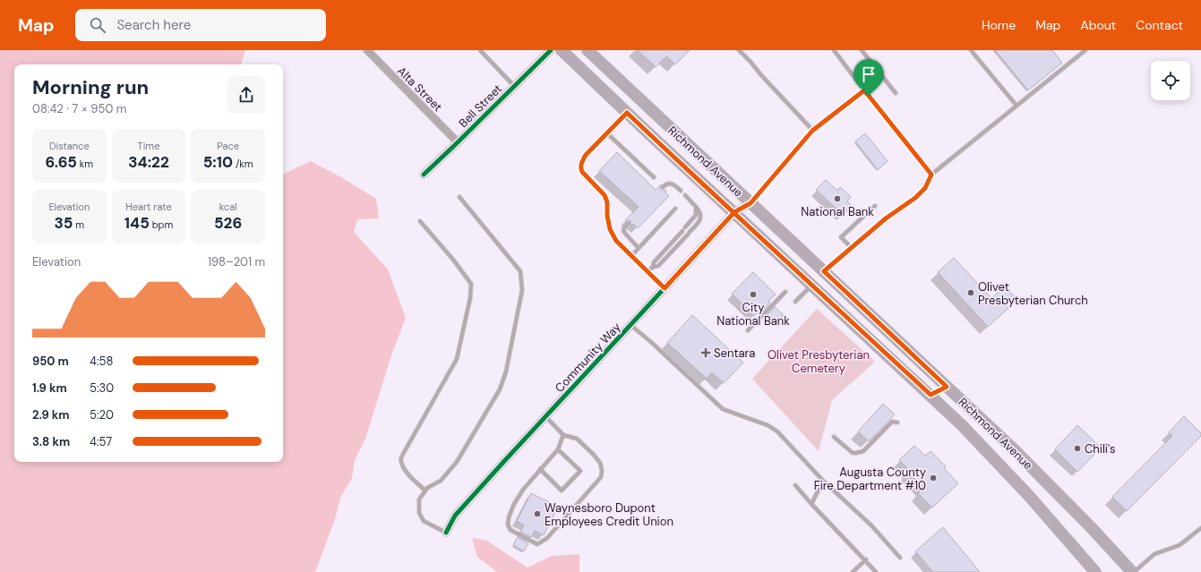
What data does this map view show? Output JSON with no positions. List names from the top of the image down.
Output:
{
  "streets": {
    "main road": ["Richmond Avenue"],
    "street": ["Alta Street", "Bell Street", "Community Way"]
  },
  "crossings": [
    ["Alta Street", "Bell Street"],
    ["Richmond Avenue", "Community Way"]
  ],
  "parks": ["Olivet Presbyterian Cemetery"],
  "places": {
    "other": [
      "National Bank",
      "Olivet Presbyterian Church",
      "City National Bank",
      "Chili's",
      "Augusta County Fire Department #10",
      "Waynesboro Dupont Employees Credit Union"
    ],
    "health": ["Sentara"]
  },
  "page": {
    "header": "Map",
    "search": "Search here",
    "nav": [
      "Home",
      "Map",
      "About",
      "Contact"
    ],
    "heading": ["Morning run", "08:42 · 7 × 950 m"],
    "stats": [
      ["Distance", "6.65 km"],
      ["Time", "34:22"],
      ["Pace", "5:10 /km"],
      ["Elevation", "35 m"],
      ["Heart rate", "145 bpm"],
      ["kcal", "526"]
    ],
    "chart": ["Elevation", "198–201 m"],
    "list": [
      {
        "name": "950 m",
        "note": "4:58"
      },
      {
        "name": "1.9 km",
        "note": "5:30"
      },
      {
        "name": "2.9 km",
        "note": "5:20"
      },
      {
        "name": "3.8 km",
        "note": "4:57"
      }
    ]
  }
}
